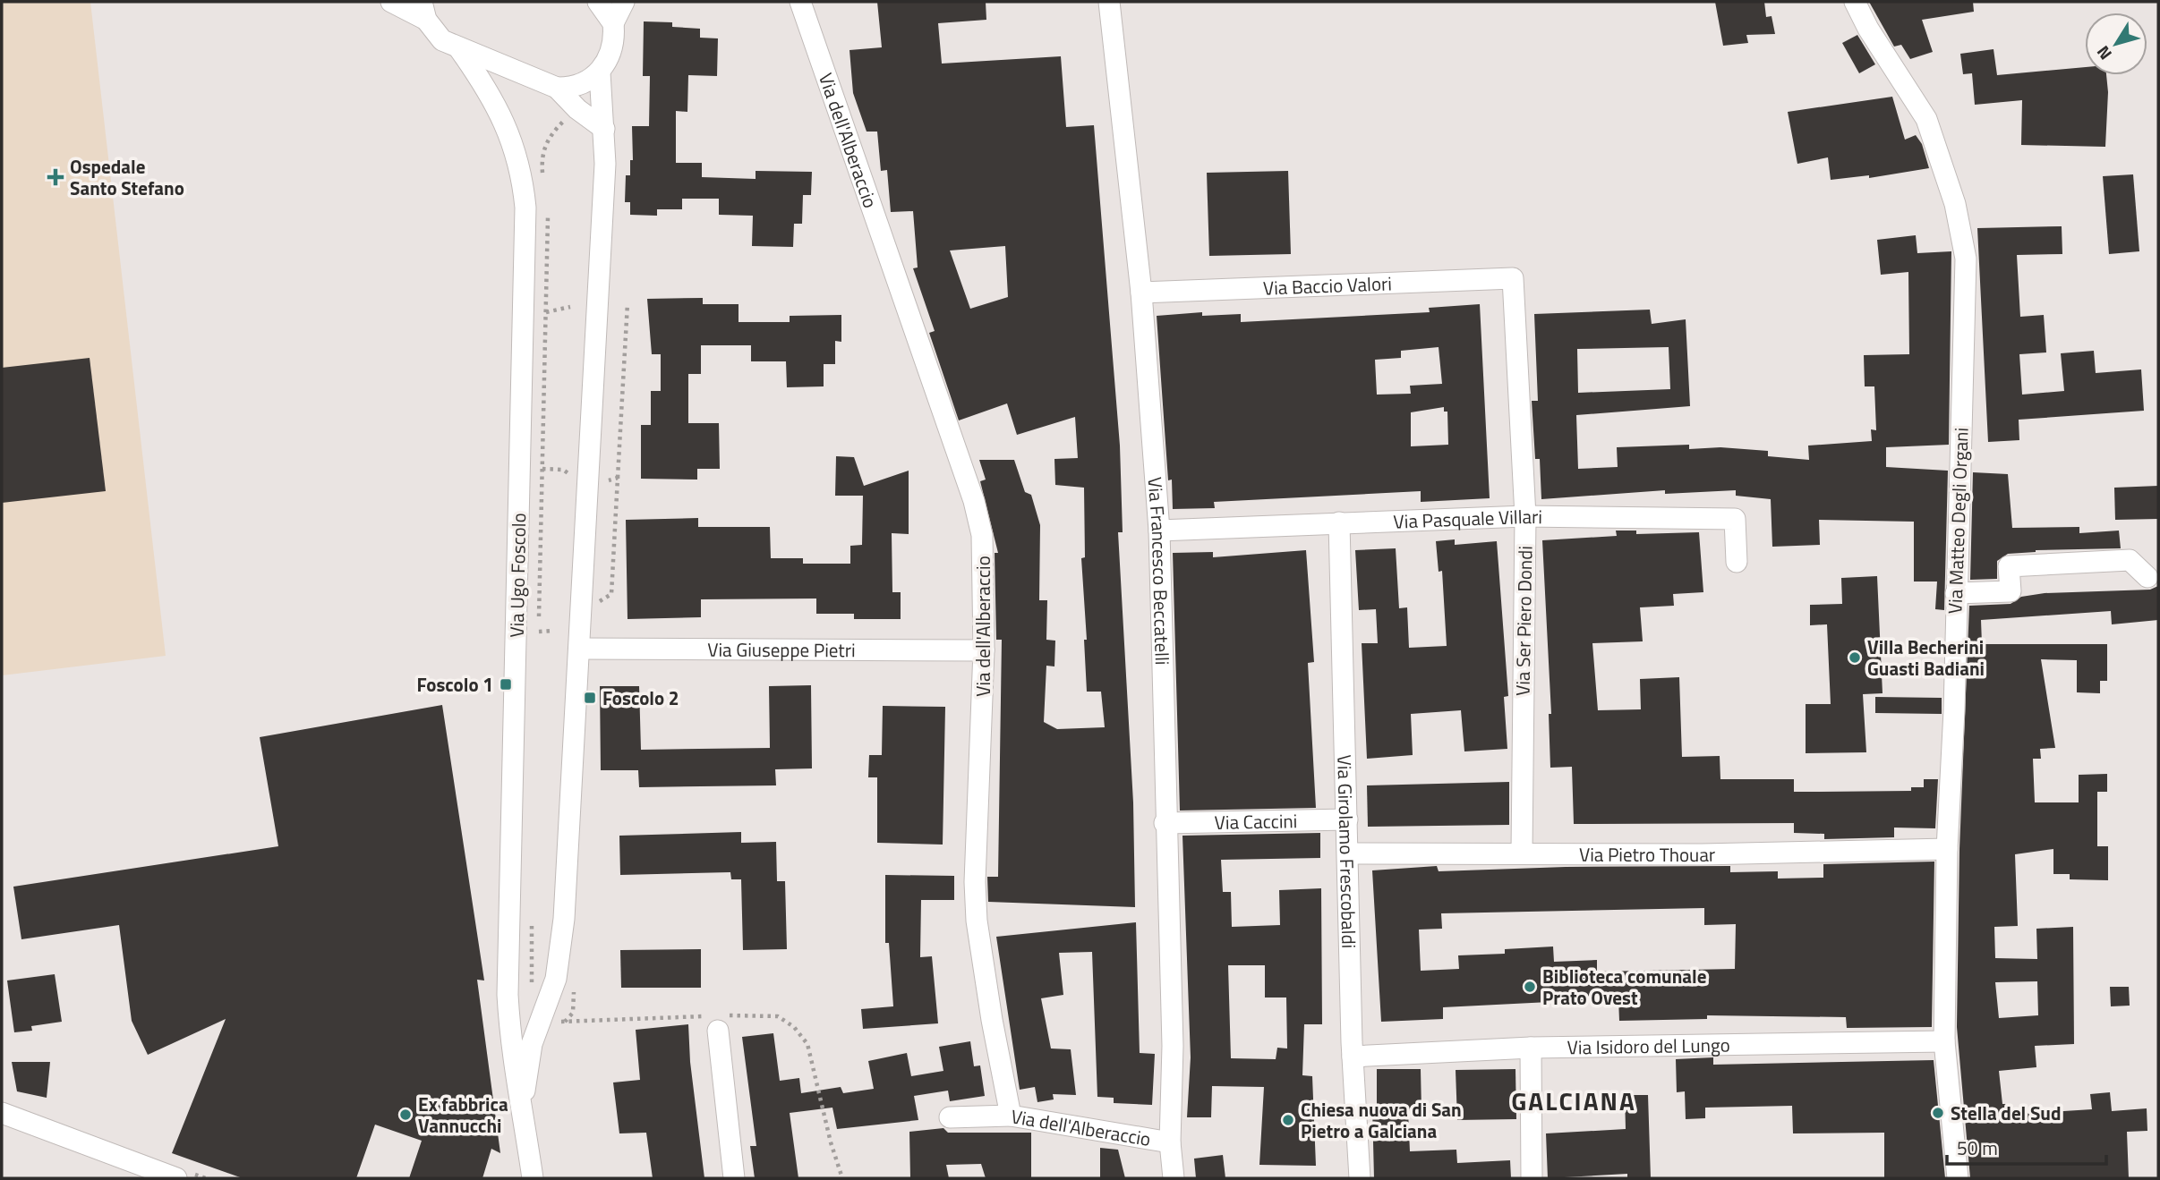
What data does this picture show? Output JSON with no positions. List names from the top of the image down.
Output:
{
  "streets": {
    "street": [
      "Via dell'Alberaccio",
      "Via Baccio Valori",
      "Via Pasquale Villari",
      "Via Matteo Degli Organi",
      "Via Francesco Beccatelli",
      "Via Ugo Foscolo",
      "Via Ser Piero Dondi",
      "Via Giuseppe Pietri",
      "Via Caccini",
      "Via Girolamo Frescobaldi",
      "Via Pietro Thouar",
      "Via Isidoro del Lungo"
    ]
  },
  "crossings": [
    ["Via dell'Alberaccio", "Via Francesco Beccatelli"],
    ["Via dell'Alberaccio", "Via Giuseppe Pietri"],
    ["Via Baccio Valori", "Via Francesco Beccatelli"],
    ["Via Baccio Valori", "Via Ser Piero Dondi"],
    ["Via Pasquale Villari", "Via Francesco Beccatelli"],
    ["Via Pasquale Villari", "Via Ser Piero Dondi"],
    ["Via Pasquale Villari", "Via Girolamo Frescobaldi"],
    ["Via Matteo Degli Organi", "Via Pietro Thouar"],
    ["Via Matteo Degli Organi", "Via Isidoro del Lungo"],
    ["Via Francesco Beccatelli", "Via Caccini"],
    ["Via Ugo Foscolo", "Via Giuseppe Pietri"],
    ["Via Ser Piero Dondi", "Via Pietro Thouar"],
    ["Via Caccini", "Via Girolamo Frescobaldi"],
    ["Via Girolamo Frescobaldi", "Via Pietro Thouar"],
    ["Via Girolamo Frescobaldi", "Via Isidoro del Lungo"]
  ],
  "districts": ["GALCIANA"],
  "places": {
    "health": ["Ospedale Santo Stefano"],
    "other": [
      "Villa Becherini Guasti Badiani",
      "Biblioteca comunale Prato Ovest",
      "Stella del Sud",
      "Ex fabbrica Vannucchi",
      "Chiesa nuova di San Pietro a Galciana"
    ],
    "transit": ["Foscolo 1", "Foscolo 2"]
  },
  "scale_bar": "50 m",
  "north": "bottom left"
}
